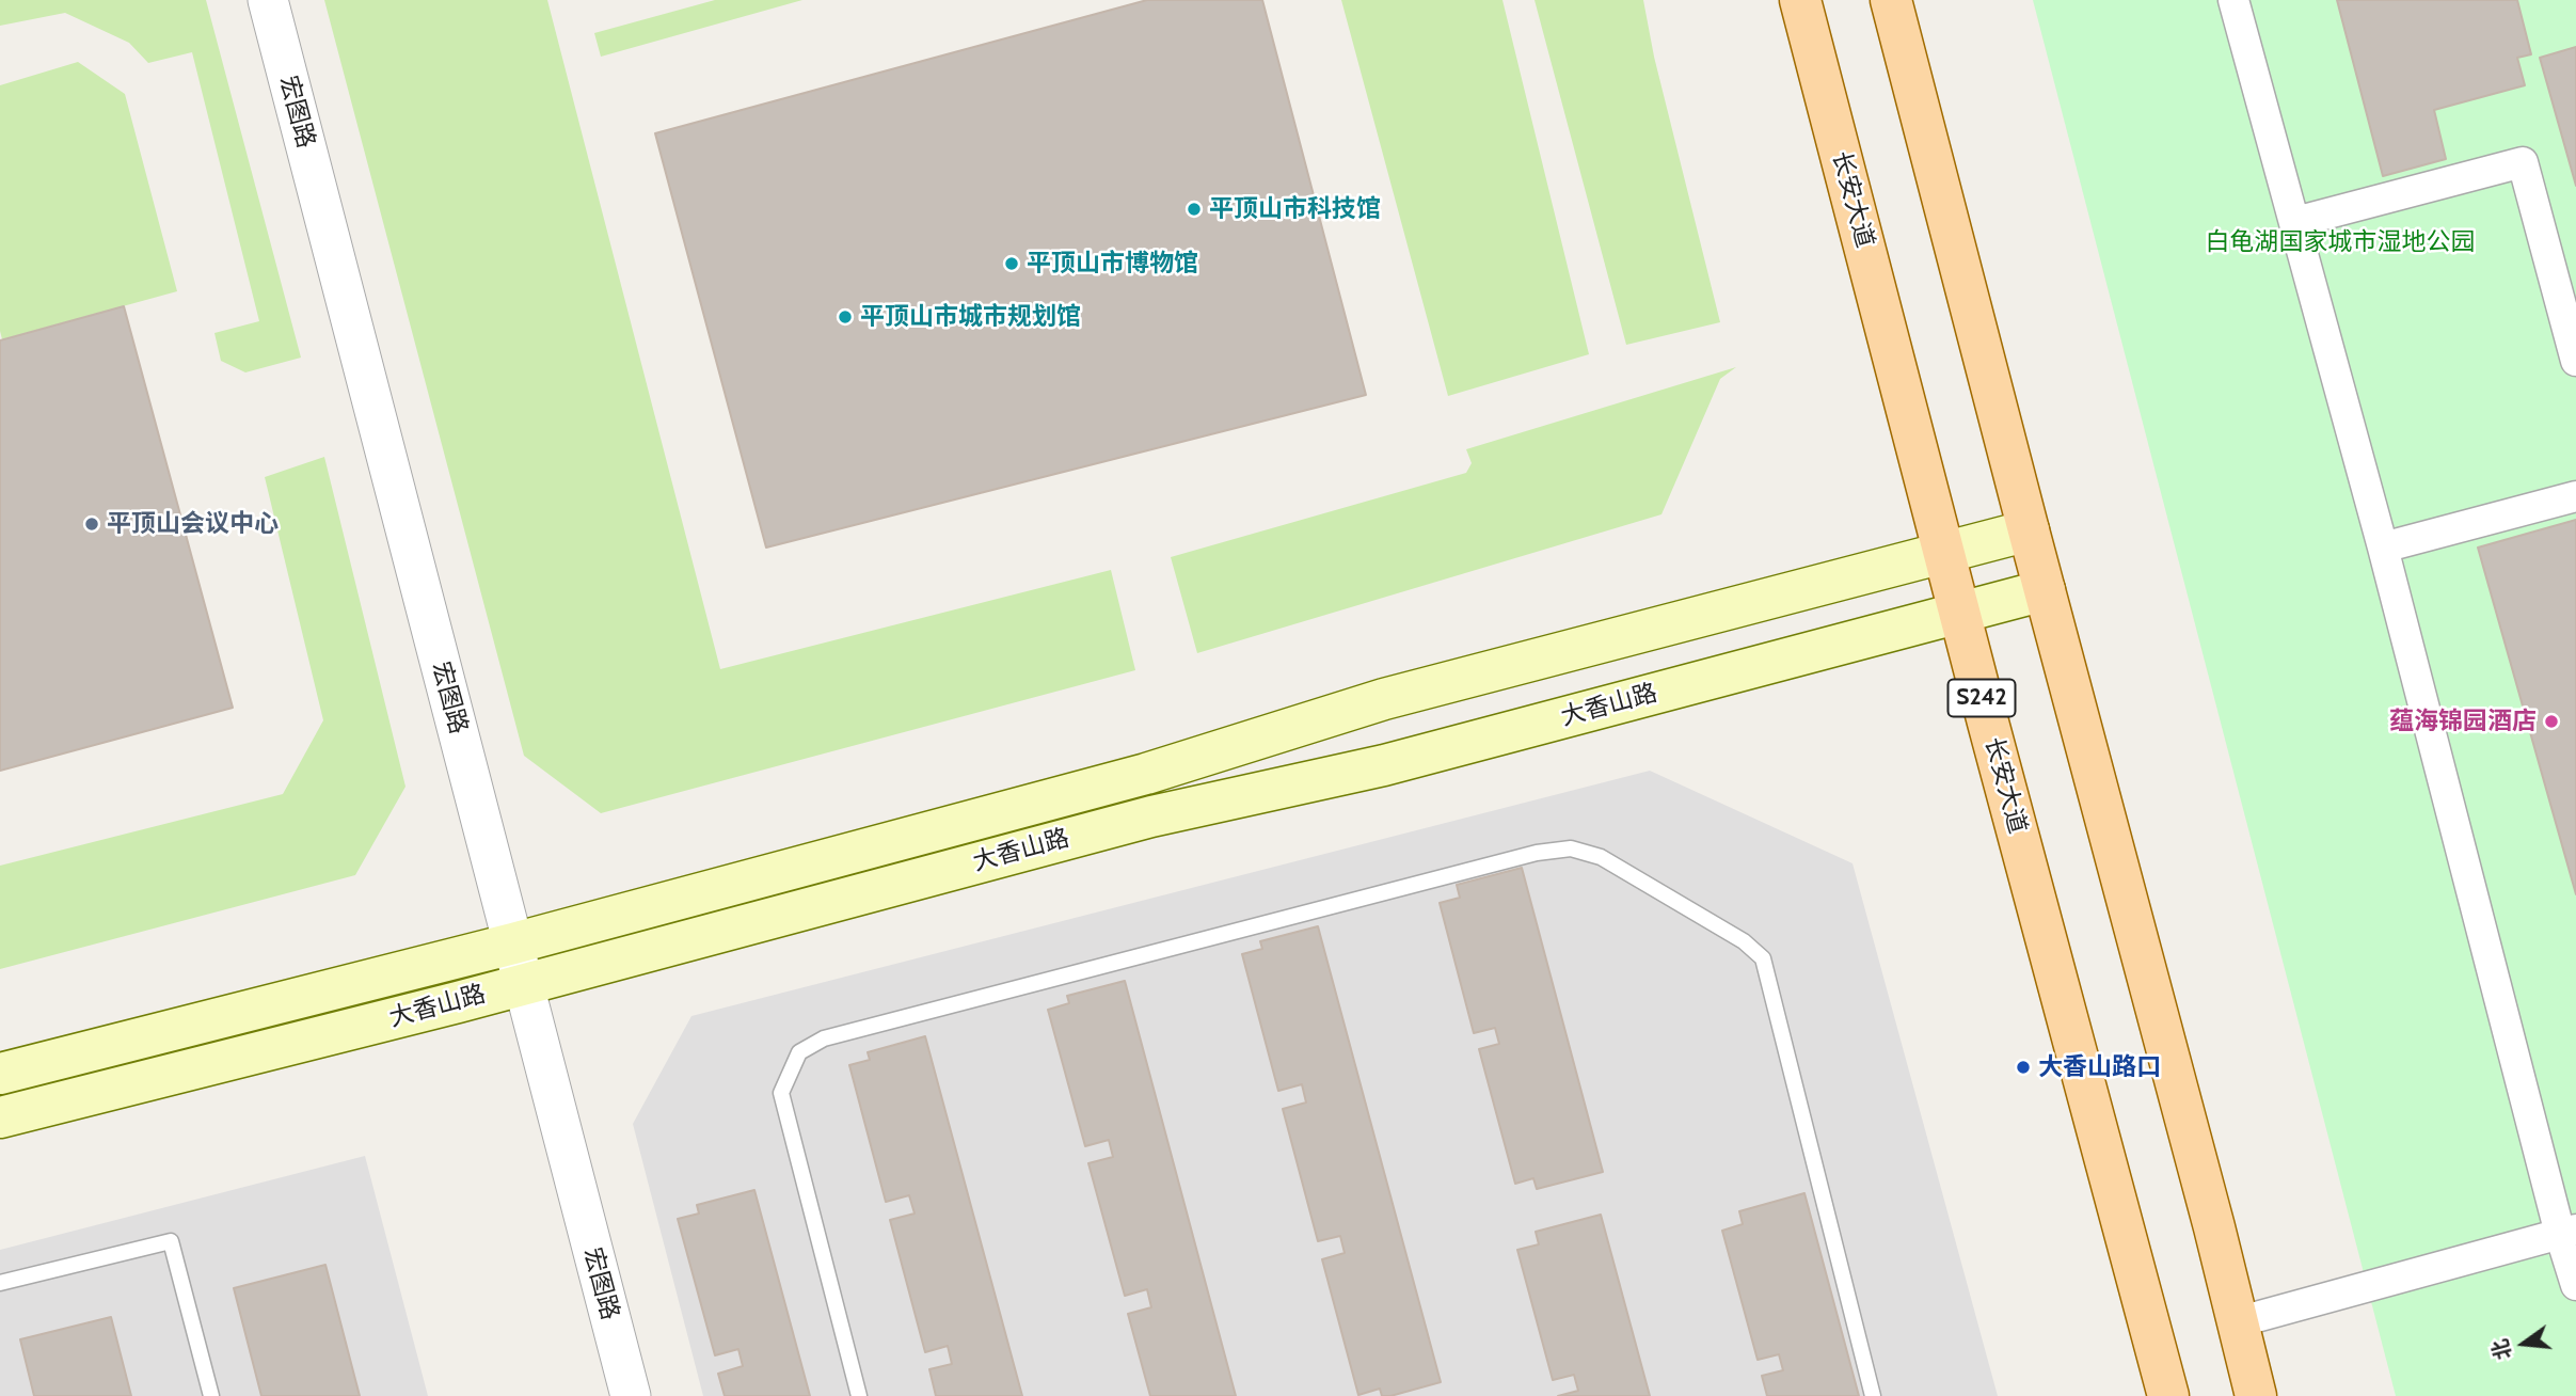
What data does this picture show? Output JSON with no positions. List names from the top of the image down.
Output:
{
  "streets": {
    "main road": ["长安大道", "S242", "大香山路"],
    "street": ["宏图路"]
  },
  "crossings": [
    ["宏图路", "大香山路"],
    ["长安大道", "大香山路"]
  ],
  "parks": ["白龟湖国家城市湿地公园"],
  "places": [
    "平顶山市科技馆",
    "平顶山市博物馆",
    "平顶山市城市规划馆",
    "平顶山会议中心",
    "蕴海锦园酒店",
    "大香山路口"
  ],
  "north": "left"
}
